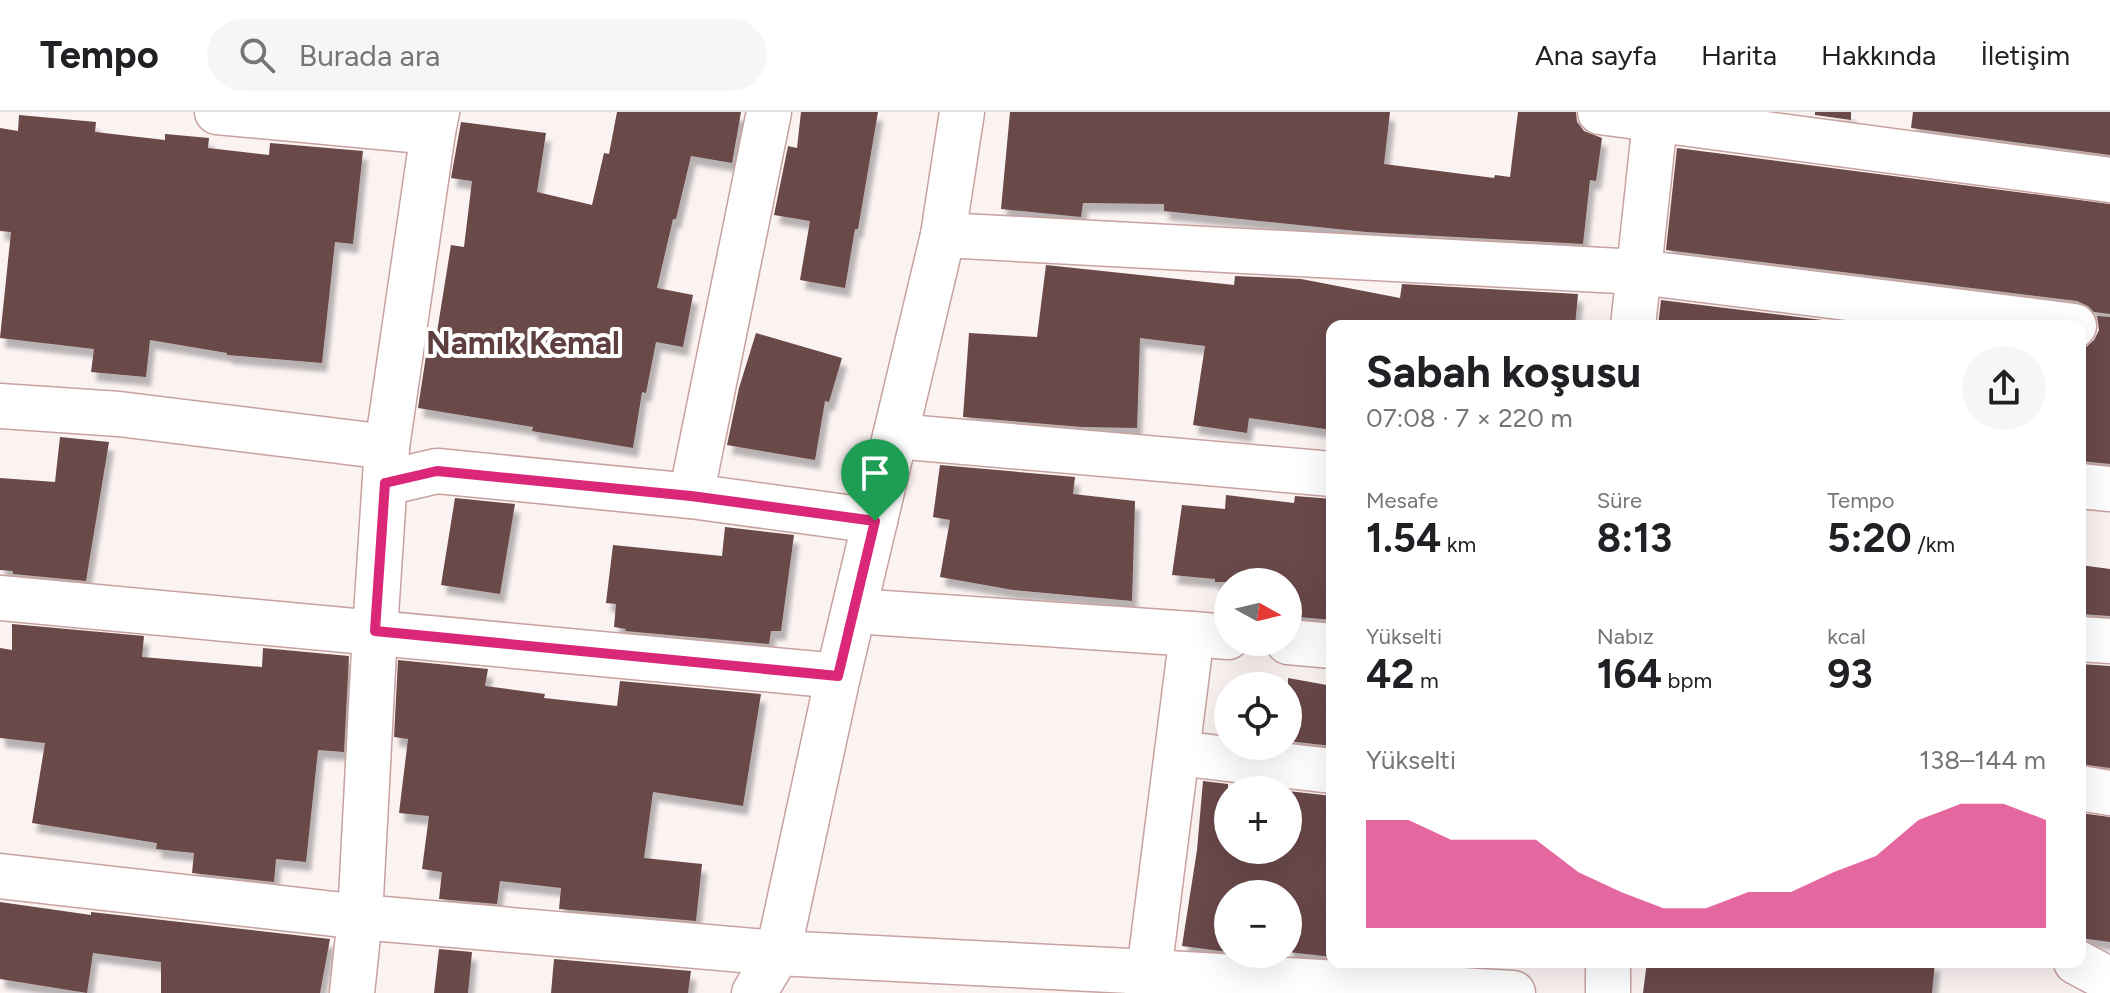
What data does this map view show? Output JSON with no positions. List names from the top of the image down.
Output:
{
  "districts": ["Namık Kemal"],
  "north": "right",
  "page": {
    "header": "Tempo",
    "search": "Burada ara",
    "nav": [
      "Ana sayfa",
      "Harita",
      "Hakkında",
      "İletişim"
    ],
    "heading": ["Sabah koşusu", "07:08 · 7 × 220 m"],
    "stats": [
      ["Mesafe", "1.54 km"],
      ["Süre", "8:13"],
      ["Tempo", "5:20 /km"],
      ["Yükselti", "42 m"],
      ["Nabız", "164 bpm"],
      ["kcal", "93"]
    ],
    "map_buttons": ["+", "−"],
    "chart": ["Yükselti", "138–144 m"]
  }
}
